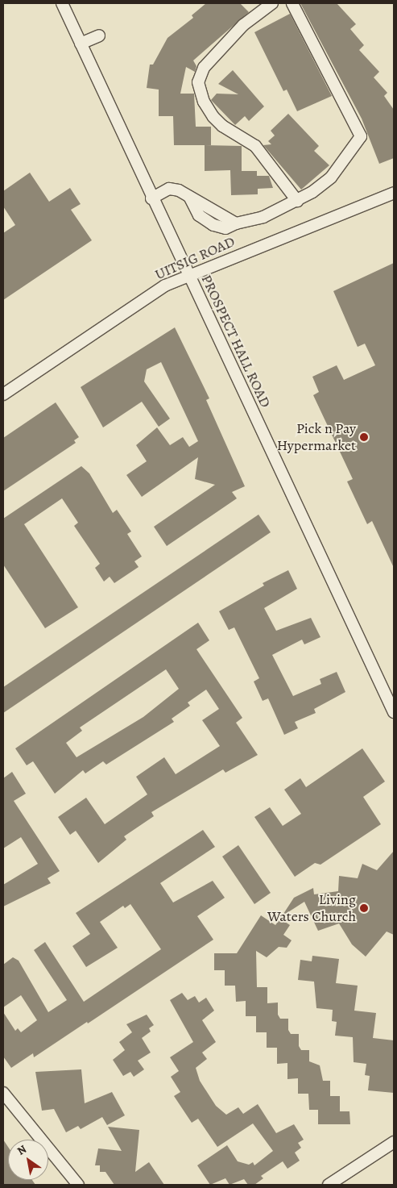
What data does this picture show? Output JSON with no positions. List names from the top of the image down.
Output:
{
  "streets": {
    "street": ["UITSIG ROAD", "PROSPECT HALL ROAD"]
  },
  "crossings": [
    ["UITSIG ROAD", "PROSPECT HALL ROAD"]
  ],
  "places": ["Pick n Pay Hypermarket", "Living Waters Church"],
  "north": "top left"
}
